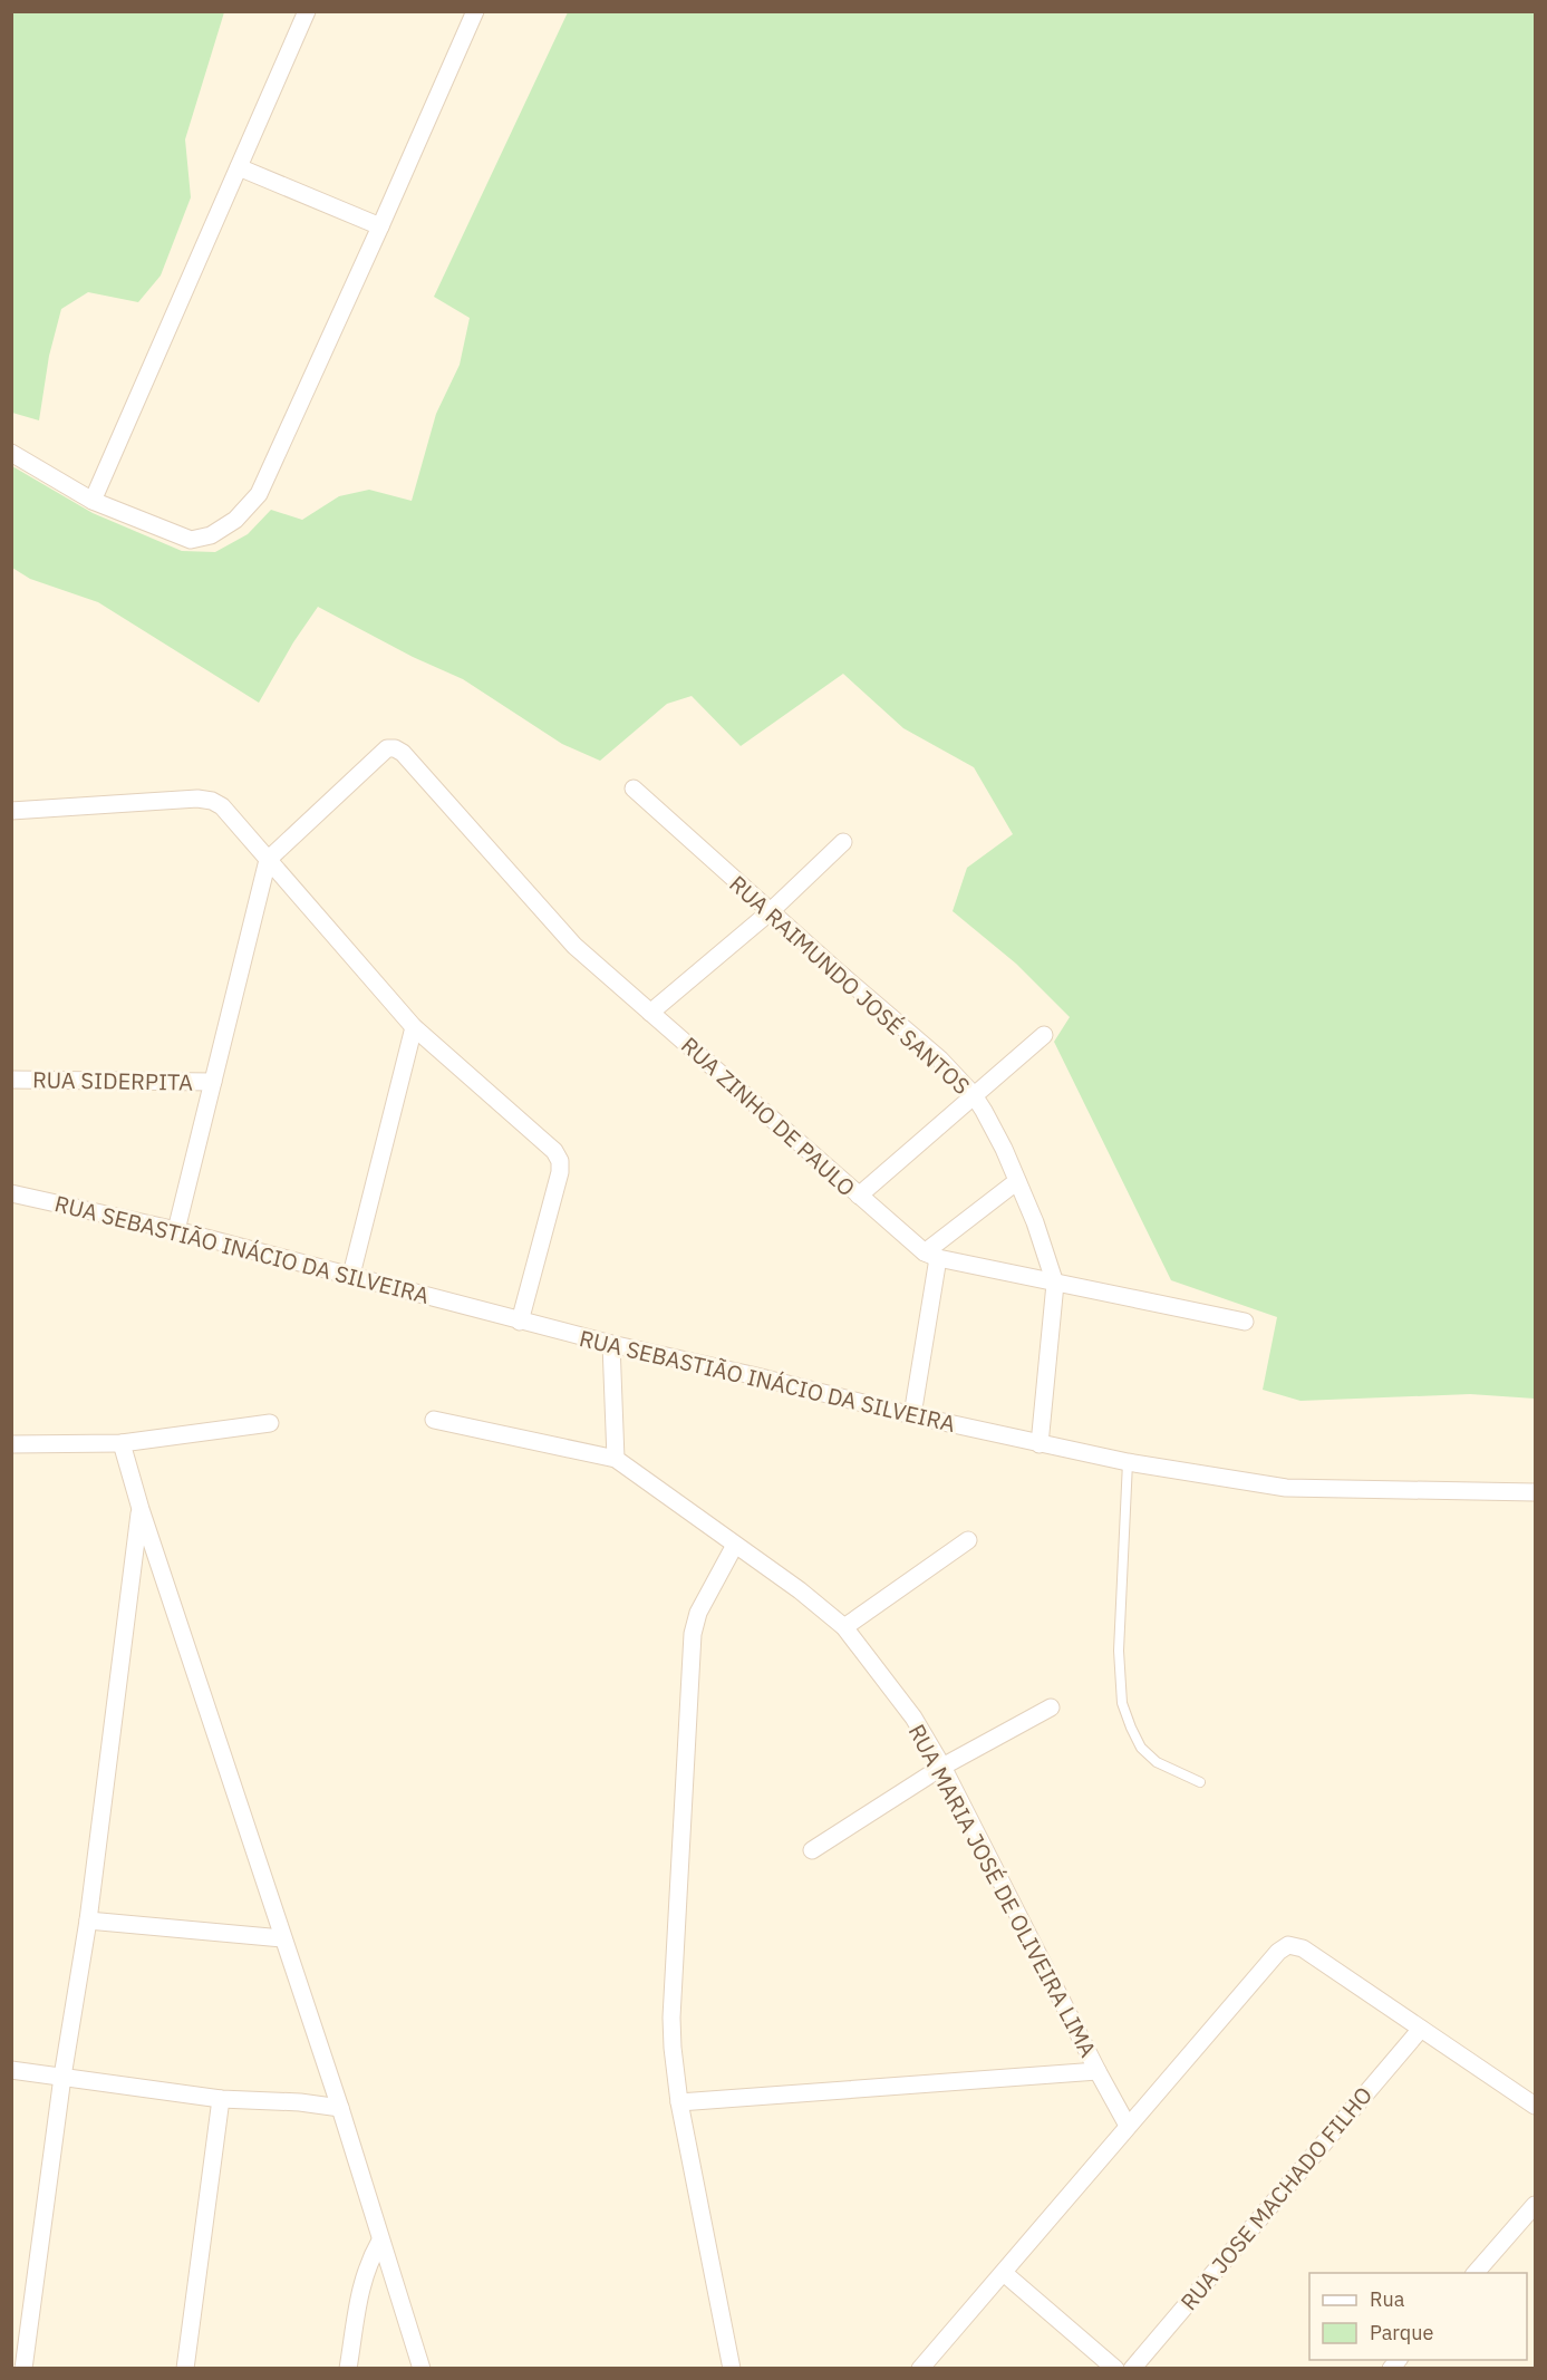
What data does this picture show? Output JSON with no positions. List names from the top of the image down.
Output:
{
  "streets": {
    "street": [
      "RUA RAIMUNDO JOSÉ SANTOS",
      "RUA SIDERPITA",
      "RUA ZINHO DE PAULO",
      "RUA SEBASTIÃO INÁCIO DA SILVEIRA",
      "RUA MARIA JOSÉ DE OLIVEIRA LIMA",
      "RUA JOSE MACHADO FILHO"
    ]
  },
  "crossings": [
    ["RUA RAIMUNDO JOSÉ SANTOS", "RUA ZINHO DE PAULO"],
    ["RUA RAIMUNDO JOSÉ SANTOS", "RUA SEBASTIÃO INÁCIO DA SILVEIRA"]
  ],
  "legend": ["Rua", "Parque"]
}
